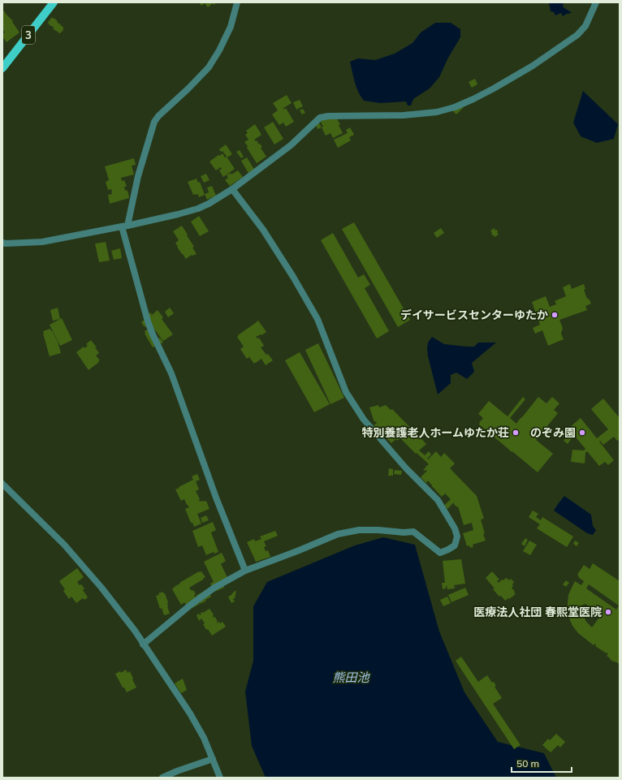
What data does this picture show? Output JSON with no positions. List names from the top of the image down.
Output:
{
  "streets": {
    "main road": ["3"]
  },
  "water": ["熊田池"],
  "places": [
    "デイサービスセンターゆたか",
    "特別養護老人ホームゆたか荘",
    "のぞみ園",
    "医療法人社団 春熙堂医院"
  ],
  "scale_bar": "50 m"
}
